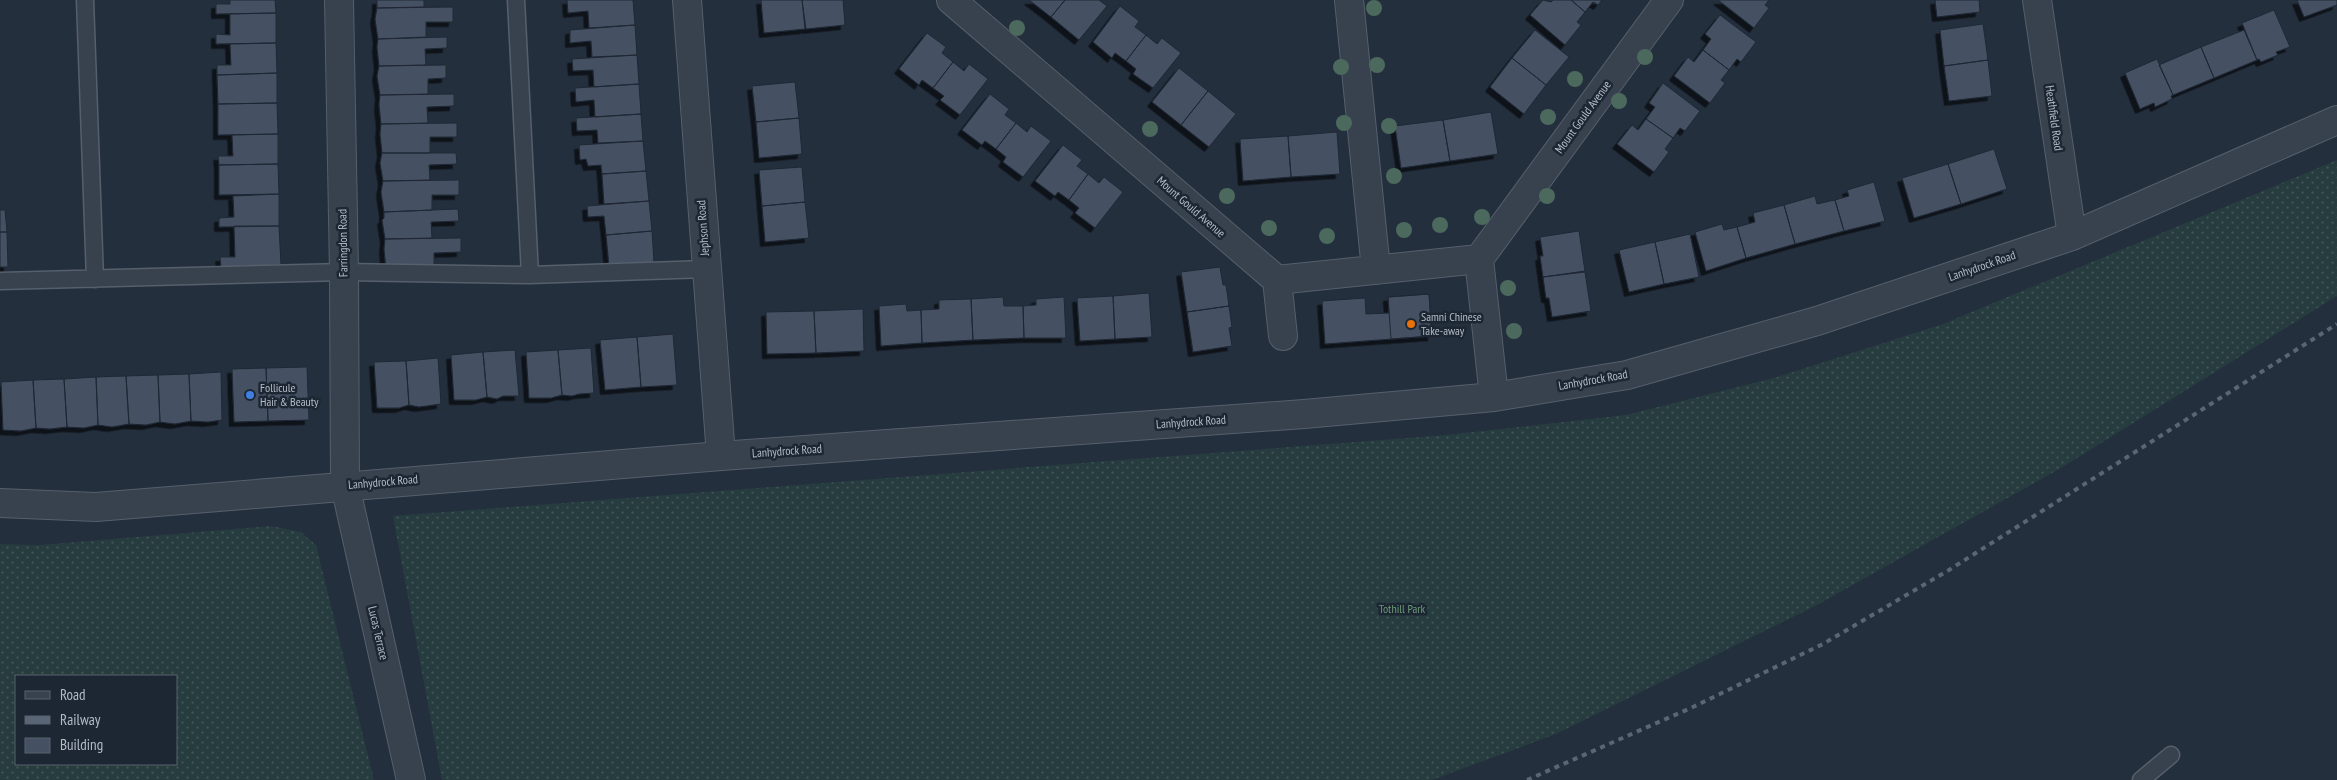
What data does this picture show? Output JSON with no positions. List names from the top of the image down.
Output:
{
  "streets": {
    "street": [
      "Mount Gould Avenue",
      "Heathfield Road",
      "Jephson Road",
      "Farringdon Road",
      "Lanhydrock Road",
      "Lucas Terrace"
    ]
  },
  "crossings": [
    ["Heathfield Road", "Lanhydrock Road"],
    ["Jephson Road", "Lanhydrock Road"],
    ["Farringdon Road", "Lanhydrock Road"],
    ["Farringdon Road", "Lucas Terrace"],
    ["Lanhydrock Road", "Lucas Terrace"]
  ],
  "parks": ["Tothill Park"],
  "places": ["Samni Chinese Take-away", "Follicule Hair & Beauty"],
  "legend": ["Road", "Railway", "Building"]
}
